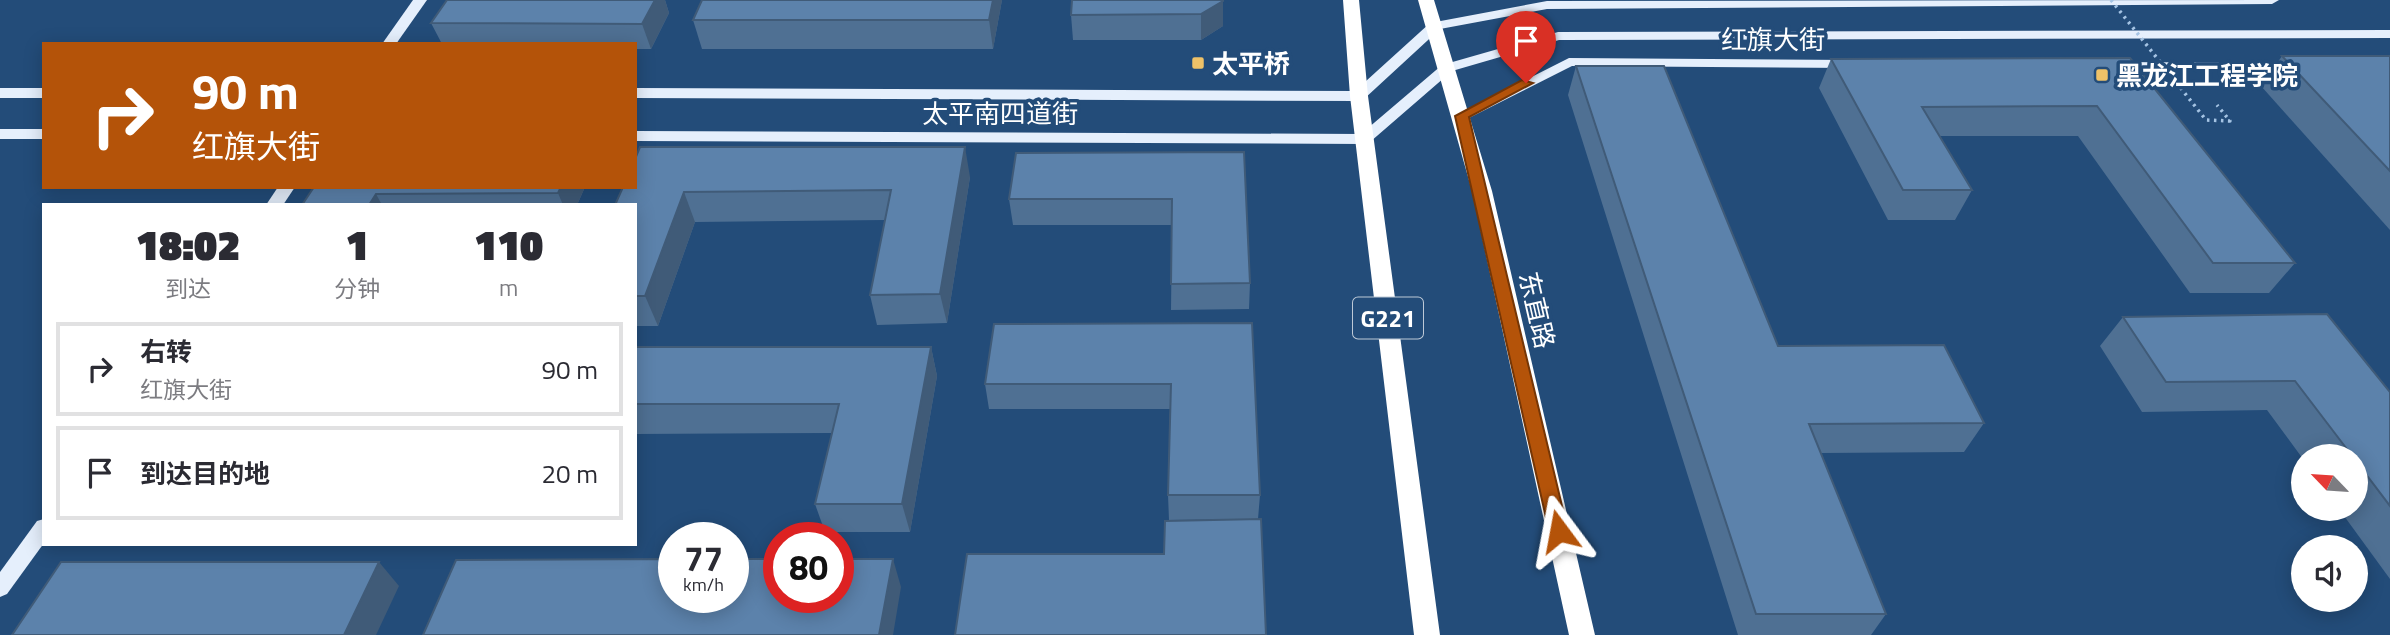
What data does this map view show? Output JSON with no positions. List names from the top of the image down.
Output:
{
  "streets": {
    "highway": ["东直路", "G221"],
    "main road": ["红旗大街", "太平南四道街"]
  },
  "crossings": [
    ["红旗大街", "东直路"],
    ["太平南四道街", "G221"]
  ],
  "places": {
    "transit": ["太平桥", "黑龙江工程学院"]
  },
  "north": "top left",
  "page": {
    "turn": ["90 m", "红旗大街"],
    "eta": [
      "18:02",
      "到达",
      "1",
      "分钟",
      "110",
      "m"
    ],
    "list": [
      {
        "name": "右转",
        "note": "红旗大街",
        "value": "90 m"
      },
      {
        "name": "到达目的地",
        "value": "20 m"
      }
    ],
    "speed": "77 km/h",
    "limit": "80"
  }
}
